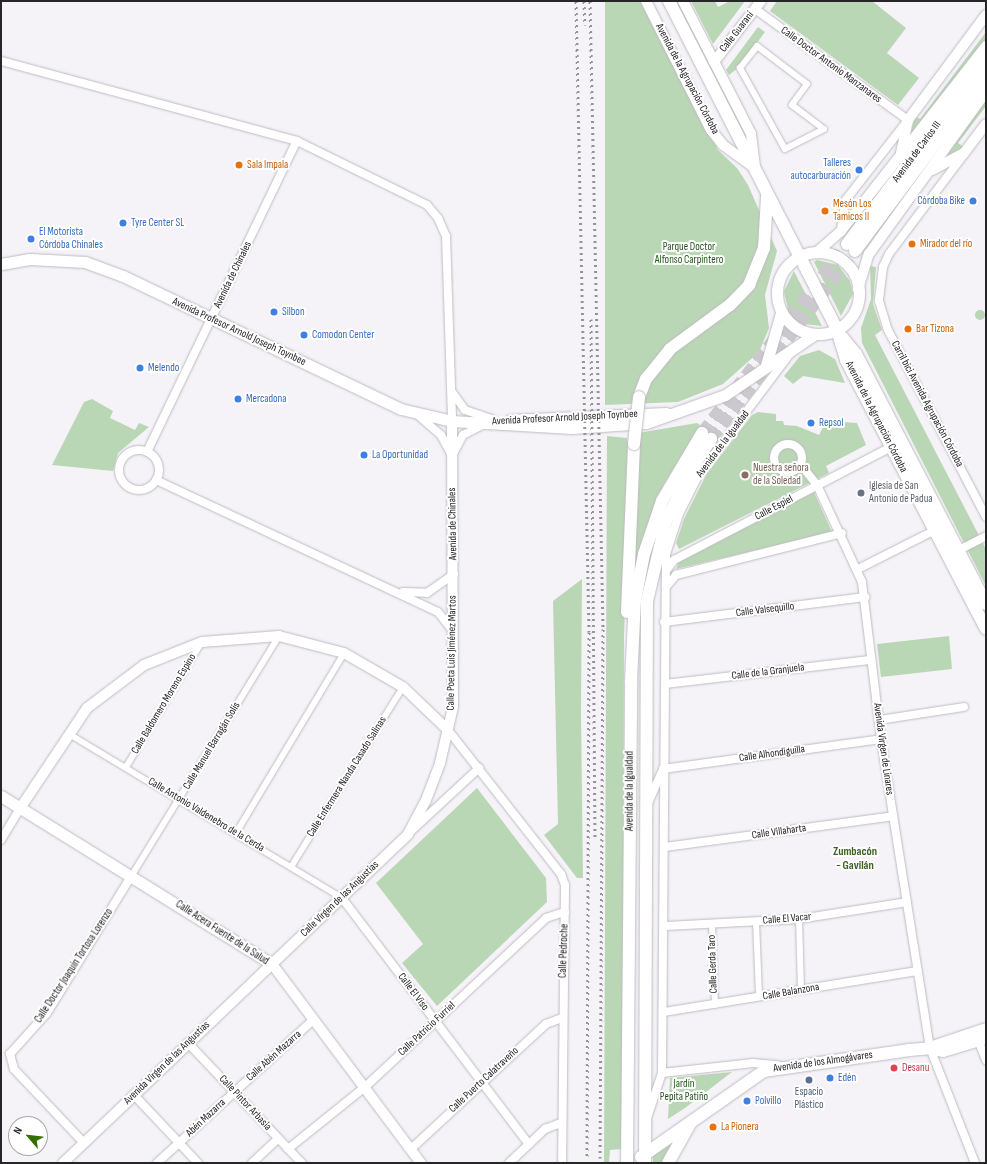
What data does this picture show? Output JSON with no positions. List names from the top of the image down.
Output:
{
  "streets": {
    "main road": [
      "Avenida de la Agrupación Córdoba",
      "Avenida de Carlos III",
      "Avenida Profesor Arnold Joseph Toynbee",
      "Avenida de la Igualdad",
      "Calle Acera Fuente de la Salud",
      "Avenida de los Almogávares"
    ],
    "street": [
      "Calle Guaraní",
      "Calle Doctor Antonio Manzanares",
      "Avenida de Chinales",
      "Carril bici Avenida Agrupación Córdoba",
      "Calle Espiel",
      "Calle Valsequillo",
      "Calle Poeta Luis Jiménez Martos",
      "Calle de la Granjuela",
      "Calle Baldomero Moreno Espino",
      "Calle Manuel Barragán Solís",
      "Avenida Virgen de Linares",
      "Calle Alhondiguilla",
      "Calle Enfermera Nanda Casado Salinas",
      "Calle Antonio Valdenebro de la Cerda",
      "Calle Villaharta",
      "Calle Virgen de las Angustias",
      "Calle El Vacar",
      "Calle Pedroche",
      "Calle Gerda Taro",
      "Calle Doctor Joaquín Tortosa Lorenzo",
      "Calle El Viso",
      "Calle Balanzona",
      "Calle Patricio Furriel",
      "Calle Abén Mazarra",
      "Avenida Virgen de las Angustias",
      "Calle Puerto Calatraveño",
      "Calle Pintor Arbasia",
      "Abén Mazarra"
    ]
  },
  "crossings": [
    ["Calle Guaraní", "Calle Doctor Antonio Manzanares"],
    ["Calle Guaraní", "Avenida de la Agrupación Córdoba"],
    ["Calle Doctor Antonio Manzanares", "Avenida de Carlos III"],
    ["Avenida de la Agrupación Córdoba", "Calle Espiel"],
    ["Avenida de Carlos III", "Carril bici Avenida Agrupación Córdoba"],
    ["Avenida de Chinales", "Avenida Profesor Arnold Joseph Toynbee"],
    ["Avenida de Chinales", "Calle Poeta Luis Jiménez Martos"],
    ["Avenida Profesor Arnold Joseph Toynbee", "Avenida de la Igualdad"],
    ["Avenida de la Igualdad", "Calle Espiel"],
    ["Avenida de la Igualdad", "Calle Valsequillo"],
    ["Avenida de la Igualdad", "Calle de la Granjuela"],
    ["Avenida de la Igualdad", "Calle Alhondiguilla"],
    ["Avenida de la Igualdad", "Calle Villaharta"],
    ["Avenida de la Igualdad", "Calle El Vacar"],
    ["Avenida de la Igualdad", "Calle Balanzona"],
    ["Avenida de la Igualdad", "Avenida de los Almogávares"],
    ["Calle Espiel", "Avenida Virgen de Linares"],
    ["Calle Valsequillo", "Avenida Virgen de Linares"],
    ["Calle Poeta Luis Jiménez Martos", "Calle Virgen de las Angustias"],
    ["Calle de la Granjuela", "Avenida Virgen de Linares"],
    ["Calle Baldomero Moreno Espino", "Calle Antonio Valdenebro de la Cerda"],
    ["Calle Manuel Barragán Solís", "Calle Antonio Valdenebro de la Cerda"],
    ["Calle Manuel Barragán Solís", "Calle Acera Fuente de la Salud"],
    ["Calle Manuel Barragán Solís", "Calle Doctor Joaquín Tortosa Lorenzo"],
    ["Avenida Virgen de Linares", "Calle Alhondiguilla"],
    ["Avenida Virgen de Linares", "Calle Villaharta"],
    ["Avenida Virgen de Linares", "Calle El Vacar"],
    ["Avenida Virgen de Linares", "Calle Balanzona"],
    ["Avenida Virgen de Linares", "Avenida de los Almogávares"],
    ["Calle Enfermera Nanda Casado Salinas", "Calle Antonio Valdenebro de la Cerda"],
    ["Calle Antonio Valdenebro de la Cerda", "Calle Virgen de las Angustias"],
    ["Calle Antonio Valdenebro de la Cerda", "Calle El Viso"],
    ["Calle Virgen de las Angustias", "Calle Acera Fuente de la Salud"],
    ["Calle Virgen de las Angustias", "Calle Pedroche"],
    ["Calle Virgen de las Angustias", "Calle El Viso"],
    ["Calle Virgen de las Angustias", "Avenida Virgen de las Angustias"],
    ["Calle El Vacar", "Calle Gerda Taro"],
    ["Calle Acera Fuente de la Salud", "Calle Doctor Joaquín Tortosa Lorenzo"],
    ["Calle Acera Fuente de la Salud", "Calle Patricio Furriel"],
    ["Calle Acera Fuente de la Salud", "Calle Abén Mazarra"],
    ["Calle Acera Fuente de la Salud", "Avenida Virgen de las Angustias"],
    ["Calle Acera Fuente de la Salud", "Calle Puerto Calatraveño"],
    ["Calle Pedroche", "Calle Patricio Furriel"],
    ["Calle Pedroche", "Calle Puerto Calatraveño"],
    ["Calle Gerda Taro", "Calle Balanzona"],
    ["Calle Doctor Joaquín Tortosa Lorenzo", "Avenida Virgen de las Angustias"],
    ["Calle El Viso", "Calle Patricio Furriel"],
    ["Calle El Viso", "Calle Puerto Calatraveño"],
    ["Calle Patricio Furriel", "Calle Pintor Arbasia"],
    ["Calle Abén Mazarra", "Calle Pintor Arbasia"],
    ["Calle Abén Mazarra", "Abén Mazarra"],
    ["Avenida Virgen de las Angustias", "Calle Pintor Arbasia"],
    ["Calle Pintor Arbasia", "Abén Mazarra"]
  ],
  "districts": ["Zumbacón - Gavilán"],
  "parks": ["Parque Doctor Alfonso Carpintero", "Jardín Pepita Patiño"],
  "places": [
    "Sala Impala",
    "Talleres autocarburación",
    "Córdoba Bike",
    "Mesón Los Tamicos II",
    "Tyre Center SL",
    "El Motorista Córdoba Chinales",
    "Mirador del río",
    "Silbon",
    "Bar Tizona",
    "Comodon Center",
    "Melendo",
    "Mercadona",
    "Repsol",
    "La Oportunidad",
    "Nuestra señora de la Soledad",
    "Iglesia de San Antonio de Padua",
    "Desanu",
    "Edén",
    "Espacio Plástico",
    "Polvillo",
    "La Pionera"
  ],
  "north": "top left"
}
